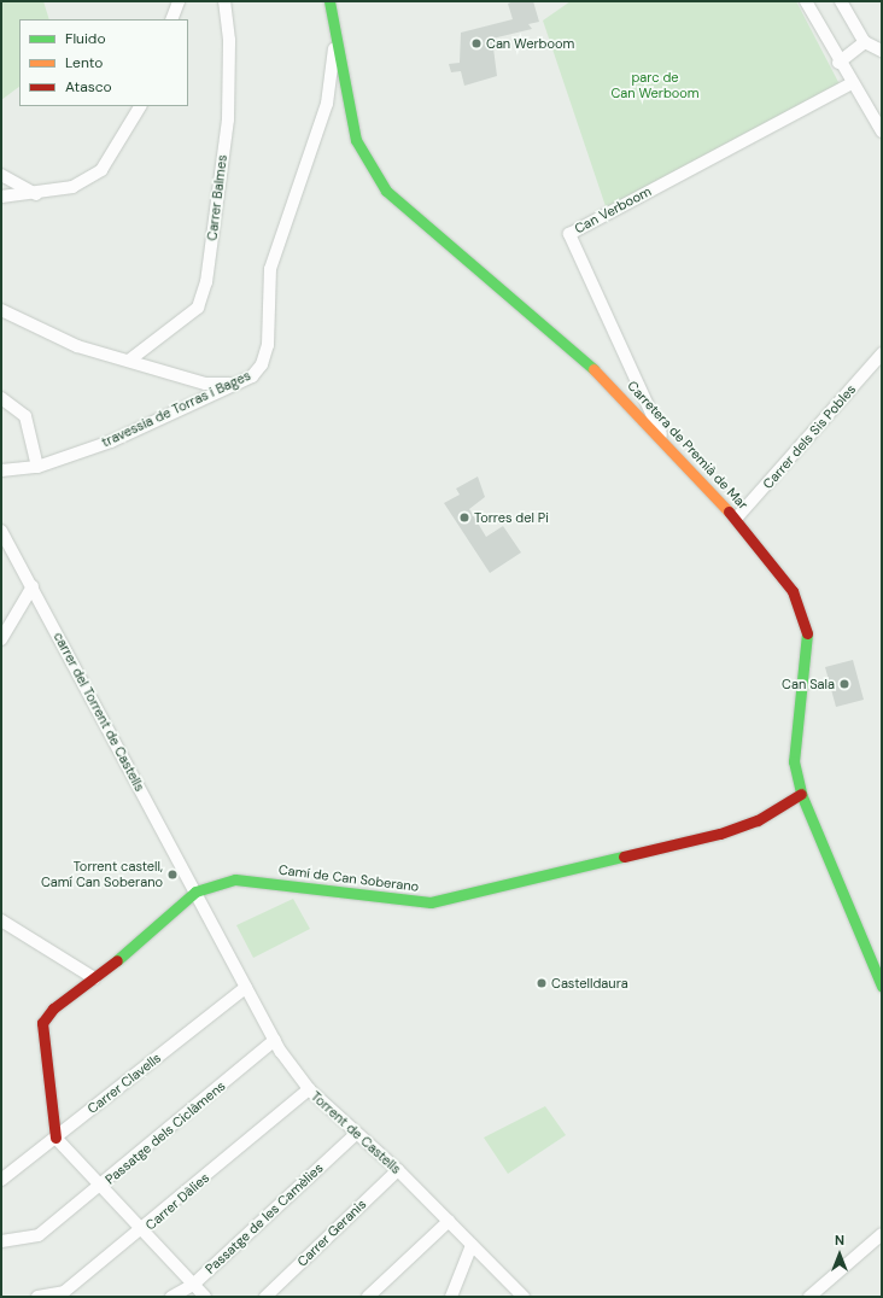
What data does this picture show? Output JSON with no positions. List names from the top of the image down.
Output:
{
  "streets": {
    "street": [
      "Carrer Balmes",
      "Can Verboom",
      "travessia de Torras i Bages",
      "Carrer dels Sis Pobles",
      "Carretera de Premià de Mar",
      "carrer del Torrent de Castells",
      "Camí de Can Soberano",
      "Carrer Clavells",
      "Passatge dels Ciclàmens",
      "Torrent de Castells",
      "Carrer Dàlies",
      "Passatge de les Camèlies",
      "Carrer Geranis"
    ]
  },
  "crossings": [
    ["Can Verboom", "Carretera de Premià de Mar"],
    ["travessia de Torras i Bages", "Carretera de Premià de Mar"],
    ["Carrer dels Sis Pobles", "Carretera de Premià de Mar"],
    ["Carretera de Premià de Mar", "Camí de Can Soberano"],
    ["carrer del Torrent de Castells", "Camí de Can Soberano"],
    ["carrer del Torrent de Castells", "Torrent de Castells"],
    ["Camí de Can Soberano", "Carrer Clavells"],
    ["Camí de Can Soberano", "Torrent de Castells"],
    ["Carrer Clavells", "Torrent de Castells"],
    ["Passatge dels Ciclàmens", "Torrent de Castells"],
    ["Torrent de Castells", "Carrer Dàlies"],
    ["Torrent de Castells", "Passatge de les Camèlies"],
    ["Torrent de Castells", "Carrer Geranis"]
  ],
  "parks": ["parc de Can Werboom"],
  "places": [
    "Can Werboom",
    "Torres del Pi",
    "Can Sala",
    "Torrent castell, Camí Can Soberano",
    "Castelldaura"
  ],
  "legend": ["Fluido", "Lento", "Atasco"],
  "north": "top"
}
